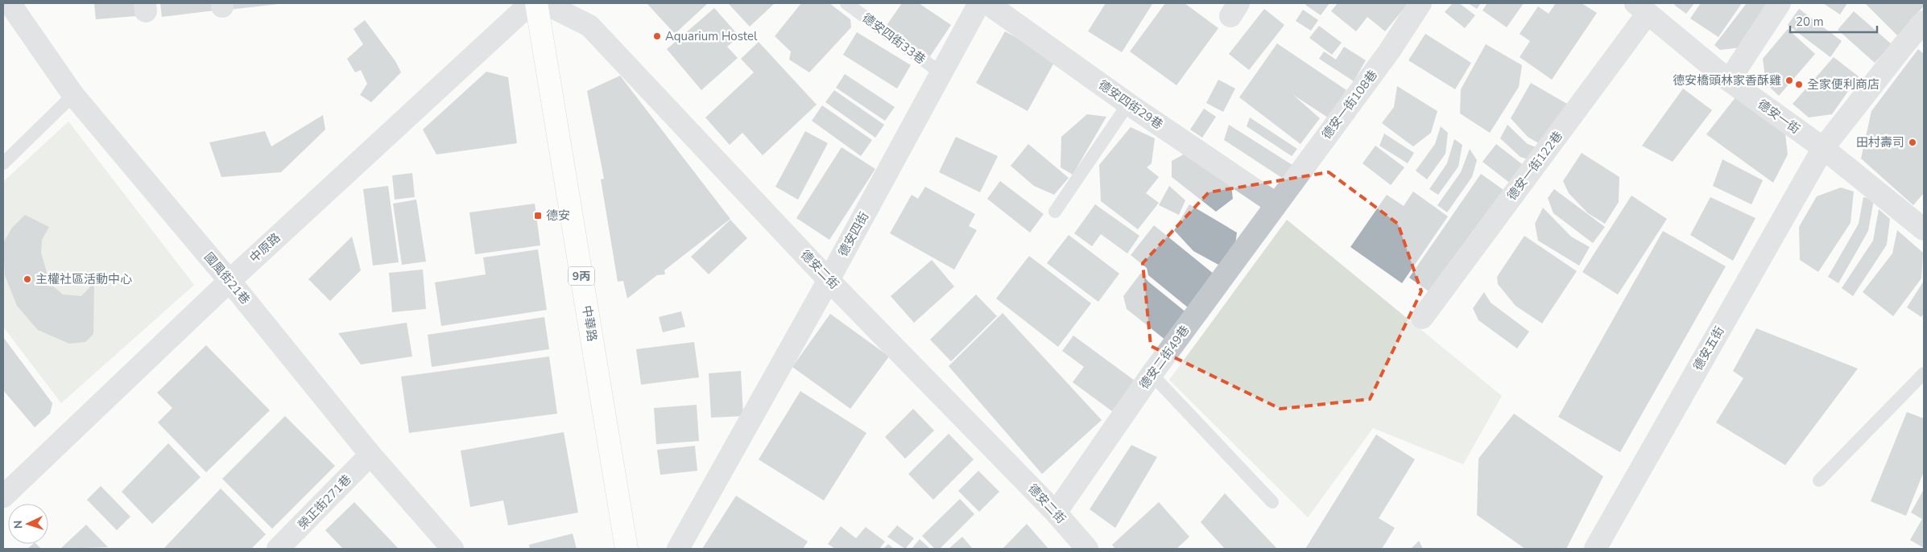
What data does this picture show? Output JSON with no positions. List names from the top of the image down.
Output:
{
  "streets": {
    "main road": ["9丙", "中華路"],
    "street": [
      "德安四街29巷",
      "德安一街108巷",
      "德安一街",
      "德安一街122巷",
      "德安四街",
      "中原路",
      "德安二街",
      "國風街21巷",
      "德安五街",
      "德安二街49巷",
      "榮正街271巷"
    ],
    "lane": ["德安四街33巷"]
  },
  "crossings": [
    ["德安四街33巷", "德安四街"],
    ["德安四街29巷", "德安一街108巷"],
    ["德安四街29巷", "德安二街49巷"],
    ["德安一街108巷", "德安二街49巷"],
    ["德安一街", "德安一街122巷"],
    ["德安一街", "德安五街"],
    ["德安四街", "德安二街"],
    ["中原路", "國風街21巷"],
    ["德安二街", "德安二街49巷"],
    ["國風街21巷", "榮正街271巷"]
  ],
  "places": {
    "other": [
      "Aquarium Hostel",
      "德安橋頭林家香酥雞",
      "全家便利商店",
      "田村壽司",
      "主權社區活動中心"
    ],
    "transit": ["德安"]
  },
  "scale_bar": "20 m",
  "north": "left"
}
